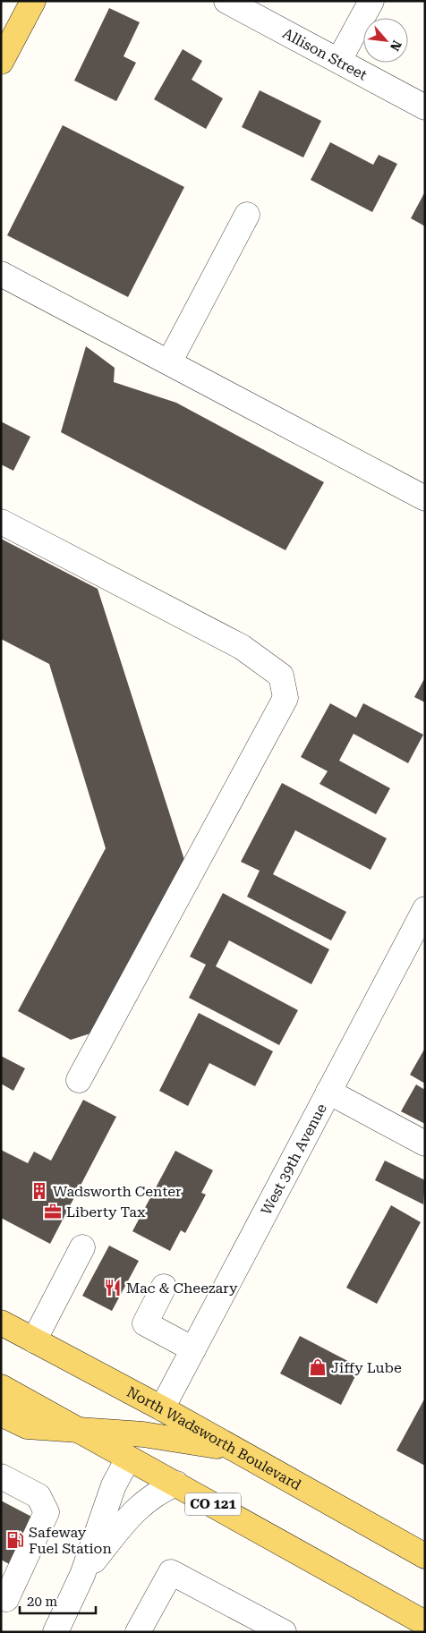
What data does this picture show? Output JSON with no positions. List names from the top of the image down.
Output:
{
  "streets": {
    "main road": ["North Wadsworth Boulevard", "CO 121"],
    "street": ["Allison Street", "West 39th Avenue"]
  },
  "crossings": [
    ["West 39th Avenue", "North Wadsworth Boulevard"]
  ],
  "places": {
    "building": ["Wadsworth Center"],
    "office": ["Liberty Tax"],
    "restaurant": ["Mac & Cheezary"],
    "shop": ["Jiffy Lube"],
    "fuel station": ["Safeway Fuel Station"]
  },
  "scale_bar": "20 m",
  "north": "bottom right"
}
